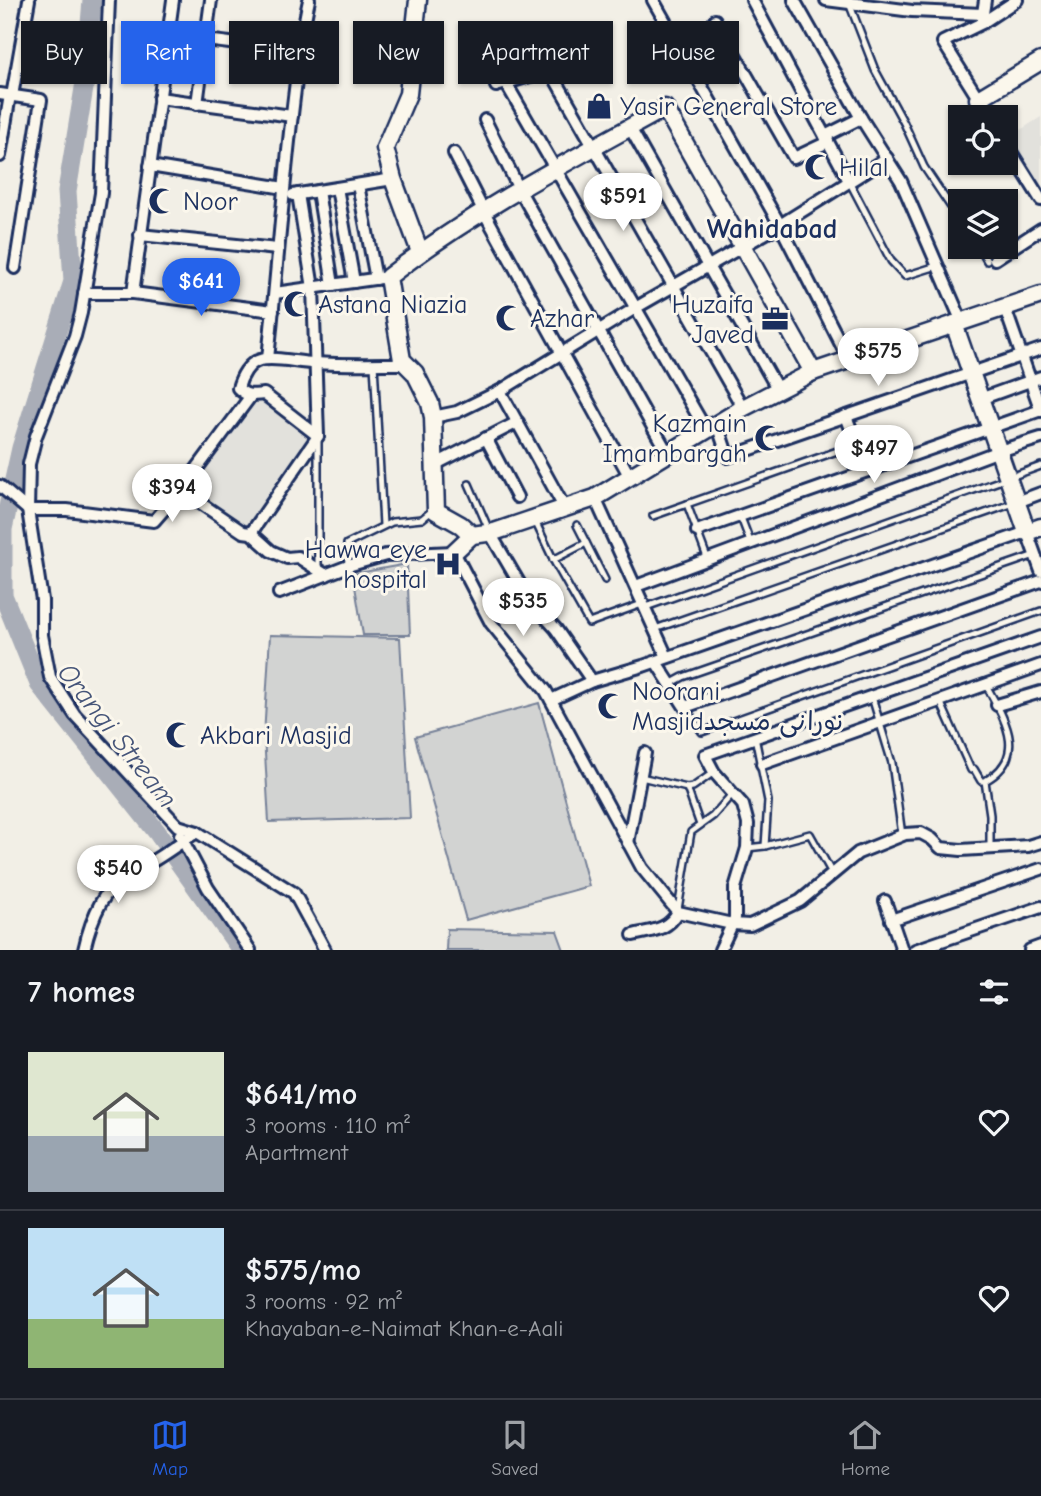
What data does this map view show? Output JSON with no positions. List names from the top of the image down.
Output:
{
  "districts": ["Wahidabad"],
  "water": ["Orangi Stream"],
  "places": {
    "shop": ["Yasir General Store"],
    "mosque": [
      "Hilal",
      "Noor",
      "Astana Niazia",
      "Azhar",
      "Kazmain Imambargah",
      "Noorani Masjidنورانی مسجد",
      "Akbari Masjid"
    ],
    "office": ["Huzaifa Javed"],
    "hospital": ["Hawwa eye hospital"]
  },
  "page": {
    "chip": [
      "Buy",
      "Rent",
      "Filters",
      "New",
      "Apartment",
      "House"
    ],
    "price": [
      "$591",
      "$641",
      "$575",
      "$497",
      "$394",
      "$535",
      "$540"
    ],
    "heading": "7 homes",
    "list": [
      {
        "name": "$641/mo",
        "note": "3 rooms · 110 m² · Apartment"
      },
      {
        "name": "$575/mo",
        "note": "3 rooms · 92 m² · Khayaban-e-Naimat Khan-e-Aali"
      }
    ],
    "tabs": ["Map", "Saved", "Home"]
  }
}
